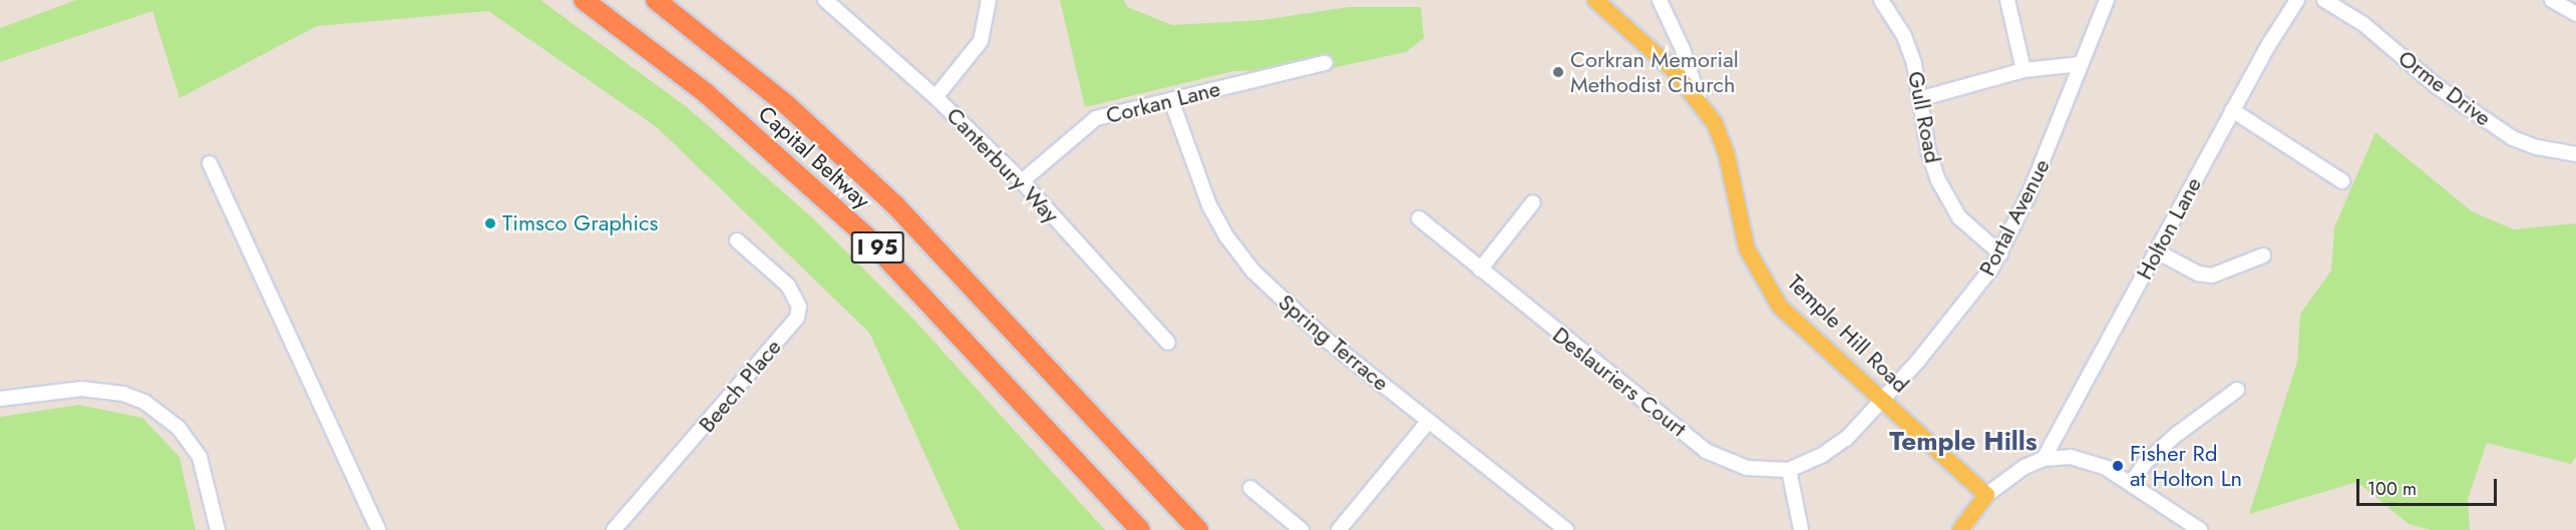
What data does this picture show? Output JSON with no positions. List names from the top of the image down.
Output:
{
  "streets": {
    "highway": ["Capital Beltway", "I 95"],
    "main road": ["Temple Hill Road"],
    "street": [
      "Orme Drive",
      "Corkan Lane",
      "Gull Road",
      "Canterbury Way",
      "Portal Avenue",
      "Holton Lane",
      "Spring Terrace",
      "Deslauriers Court",
      "Beech Place"
    ]
  },
  "crossings": [
    ["Corkan Lane", "Canterbury Way"],
    ["Corkan Lane", "Spring Terrace"],
    ["Gull Road", "Portal Avenue"],
    ["Portal Avenue", "Temple Hill Road"],
    ["Portal Avenue", "Deslauriers Court"]
  ],
  "districts": ["Temple Hills"],
  "places": ["Corkran Memorial Methodist Church", "Timsco Graphics", "Fisher Rd at Holton Ln"],
  "scale_bar": "100 m"
}
